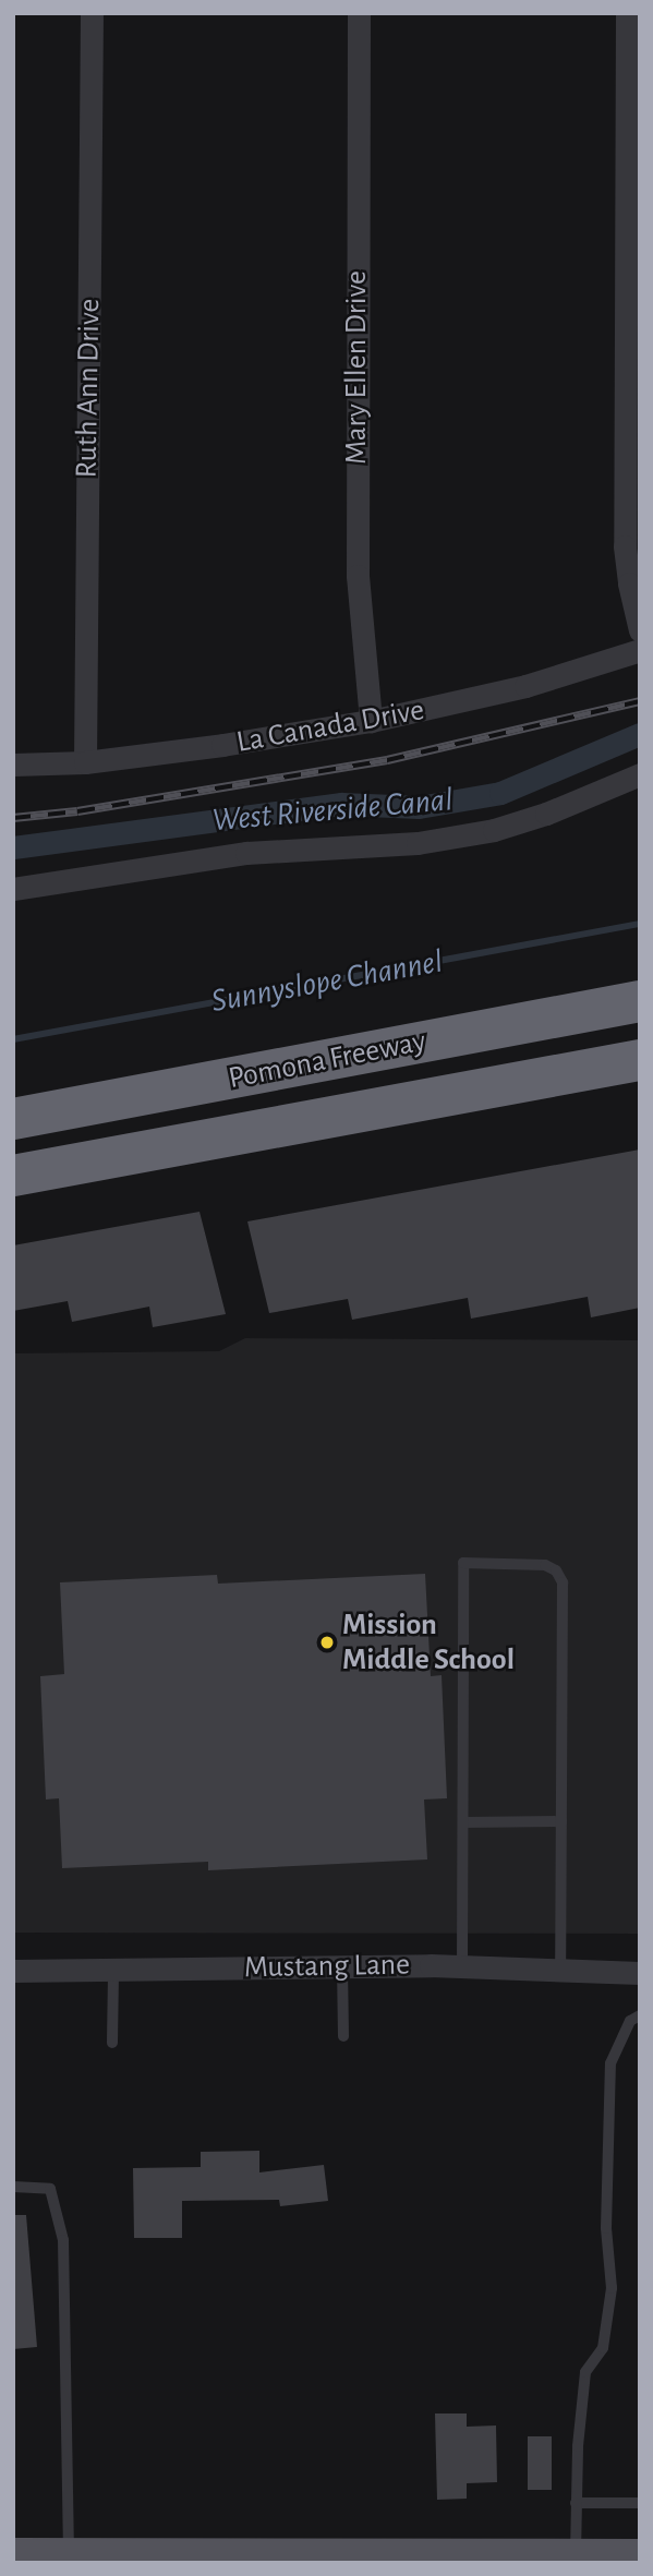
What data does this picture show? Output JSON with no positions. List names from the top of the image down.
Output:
{
  "streets": {
    "highway": ["Pomona Freeway"],
    "street": [
      "Mary Ellen Drive",
      "Ruth Ann Drive",
      "La Canada Drive",
      "Mustang Lane"
    ]
  },
  "crossings": [
    ["Mary Ellen Drive", "La Canada Drive"],
    ["Ruth Ann Drive", "La Canada Drive"]
  ],
  "water": ["West Riverside Canal", "Sunnyslope Channel"],
  "places": ["Mission Middle School"]
}
